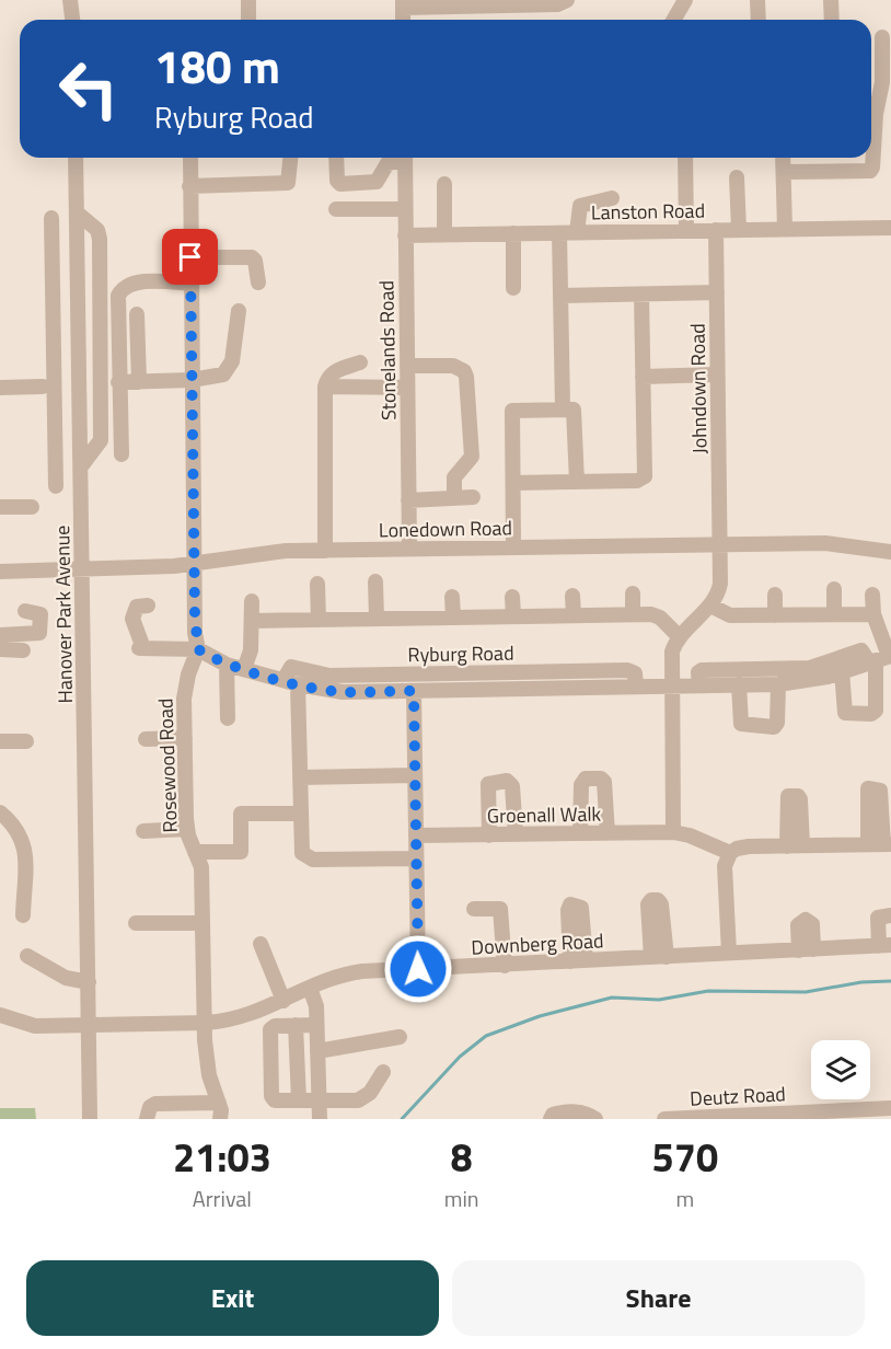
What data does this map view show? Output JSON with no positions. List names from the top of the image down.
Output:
{
  "streets": {
    "street": [
      "Lanston Road",
      "Stonelands Road",
      "Johndown Road",
      "Lonedown Road",
      "Hanover Park Avenue",
      "Ryburg Road",
      "Rosewood Road",
      "Groenall Walk",
      "Downberg Road",
      "Deutz Road"
    ]
  },
  "crossings": [
    ["Lanston Road", "Stonelands Road"],
    ["Lanston Road", "Johndown Road"],
    ["Stonelands Road", "Lonedown Road"],
    ["Johndown Road", "Lonedown Road"],
    ["Lonedown Road", "Hanover Park Avenue"],
    ["Lonedown Road", "Rosewood Road"],
    ["Hanover Park Avenue", "Downberg Road"],
    ["Ryburg Road", "Rosewood Road"],
    ["Rosewood Road", "Downberg Road"]
  ],
  "page": {
    "turn": ["180 m", "Ryburg Road"],
    "eta": [
      "21:03",
      "Arrival",
      "8",
      "min",
      "570",
      "m"
    ],
    "buttons": ["Exit", "Share"]
  }
}
